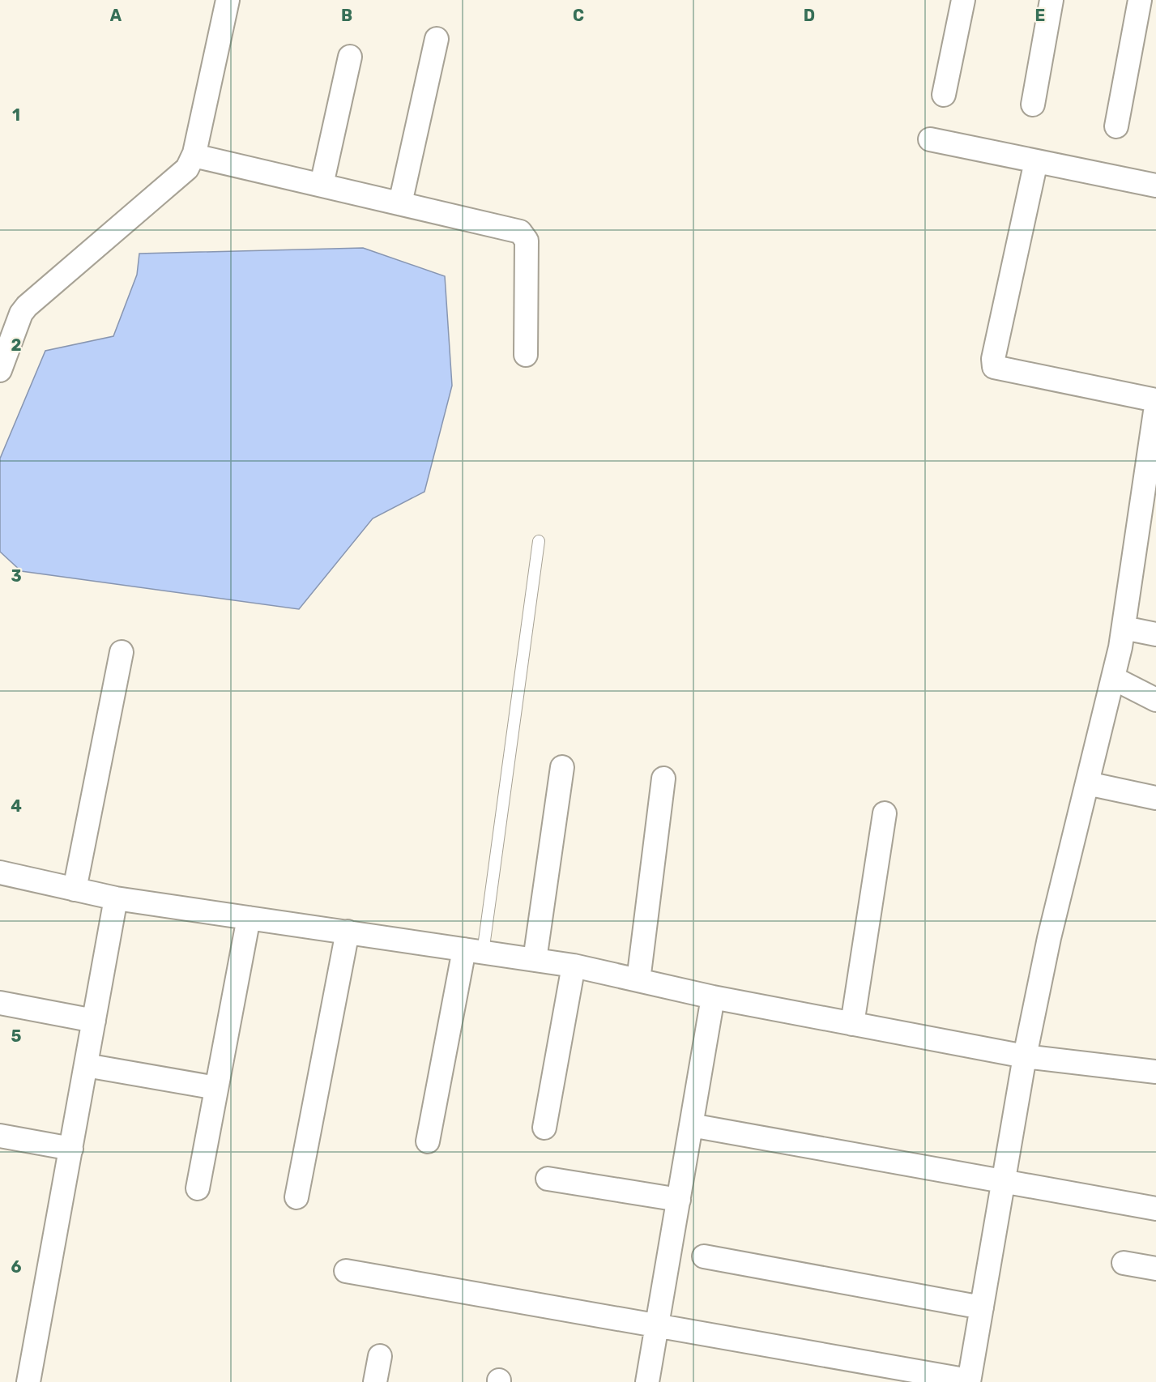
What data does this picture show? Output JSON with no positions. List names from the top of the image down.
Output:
{
  "grid": {
    "columns": [
      "A",
      "B",
      "C",
      "D",
      "E"
    ],
    "rows": [
      "1",
      "2",
      "3",
      "4",
      "5",
      "6"
    ]
  }
}
